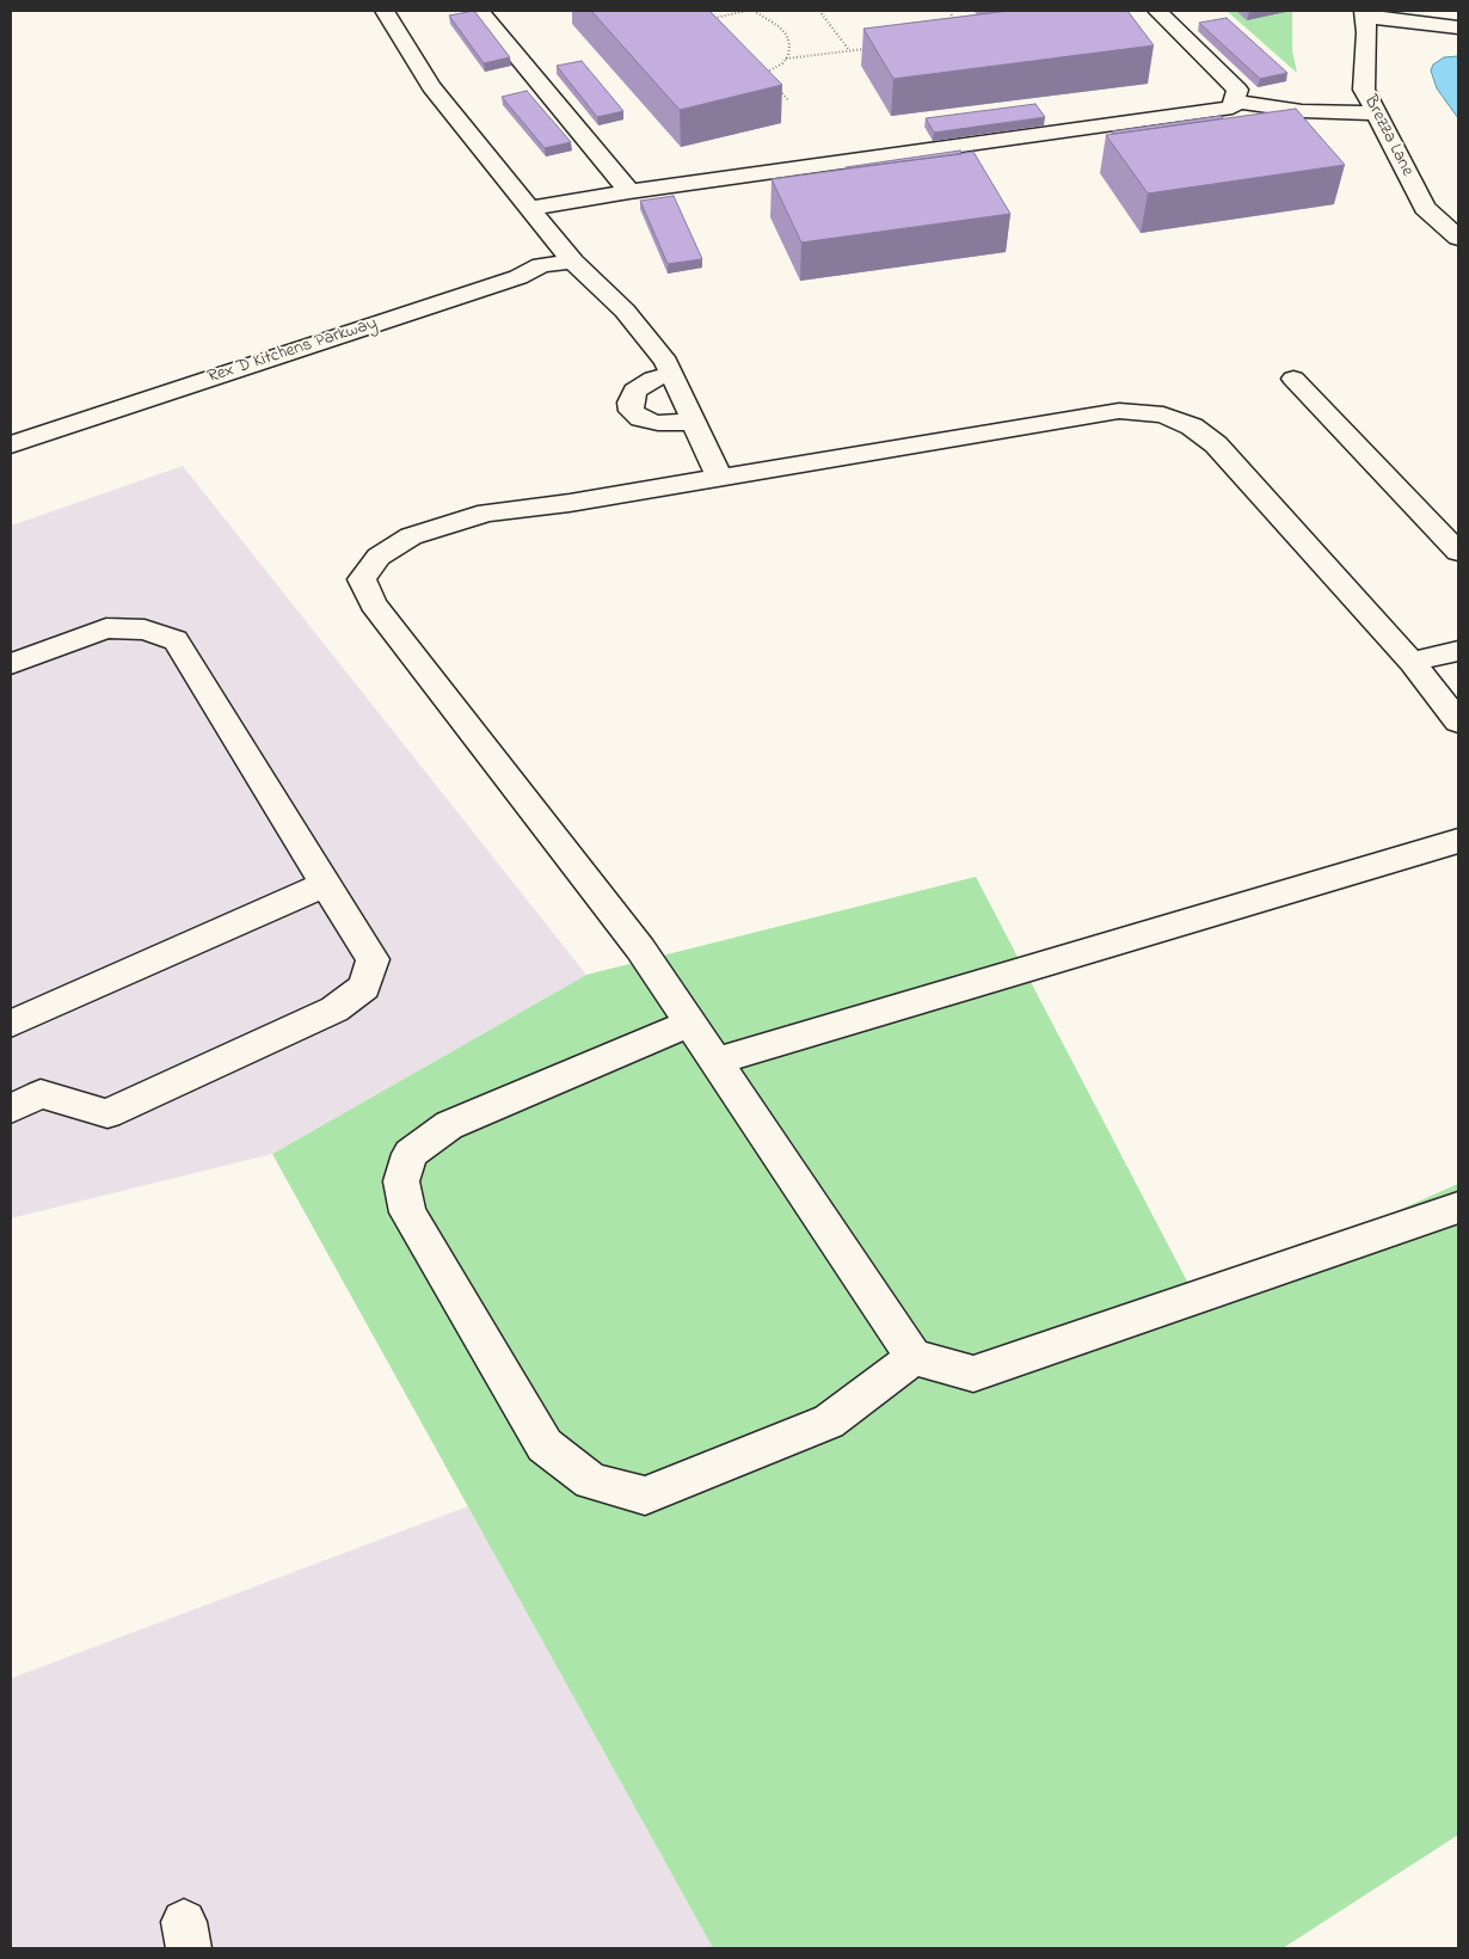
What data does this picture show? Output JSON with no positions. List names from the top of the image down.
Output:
{
  "streets": {
    "street": ["Brezza Lane", "Rex D Kitchens Parkway"]
  }
}
